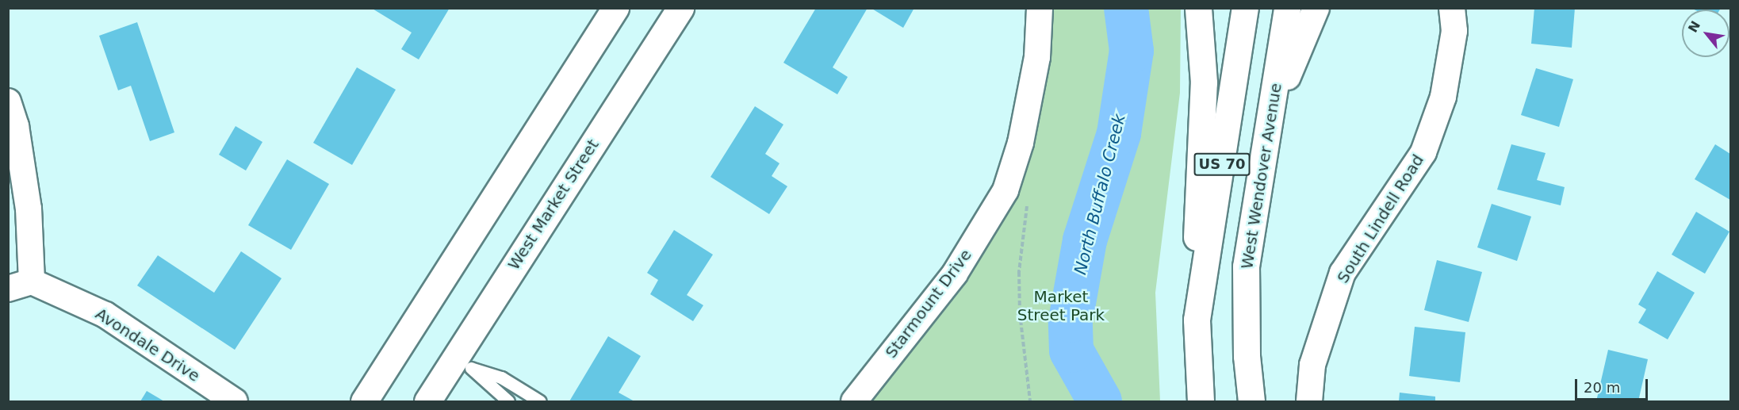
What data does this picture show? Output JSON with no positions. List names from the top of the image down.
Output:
{
  "streets": {
    "main road": ["US 70", "West Wendover Avenue", "West Market Street"],
    "street": ["South Lindell Road", "Starmount Drive", "Avondale Drive"]
  },
  "water": ["North Buffalo Creek"],
  "parks": ["Market Street Park"],
  "scale_bar": "20 m",
  "north": "top left"
}
